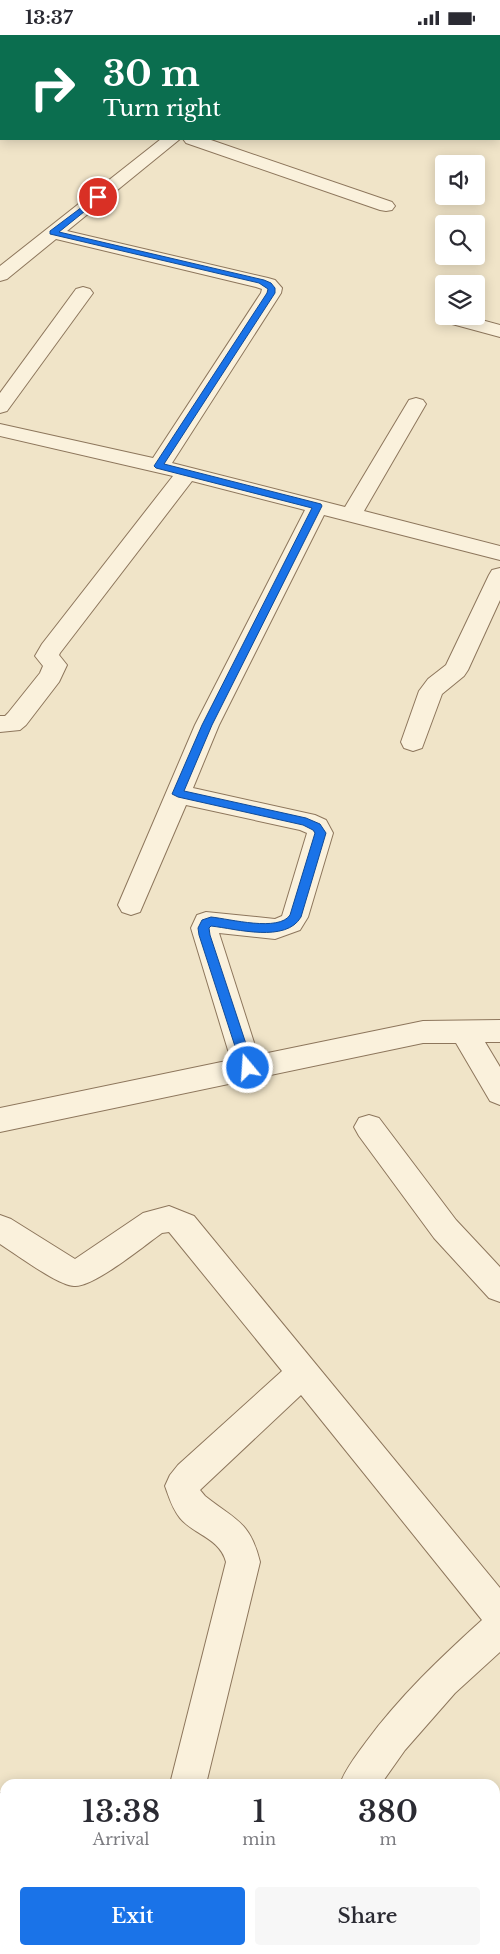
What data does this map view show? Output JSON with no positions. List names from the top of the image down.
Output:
{
  "page": {
    "status": "13:37",
    "turn": ["30 m", "Turn right"],
    "eta": [
      "13:38",
      "Arrival",
      "1",
      "min",
      "380",
      "m"
    ],
    "buttons": ["Exit", "Share"]
  }
}
